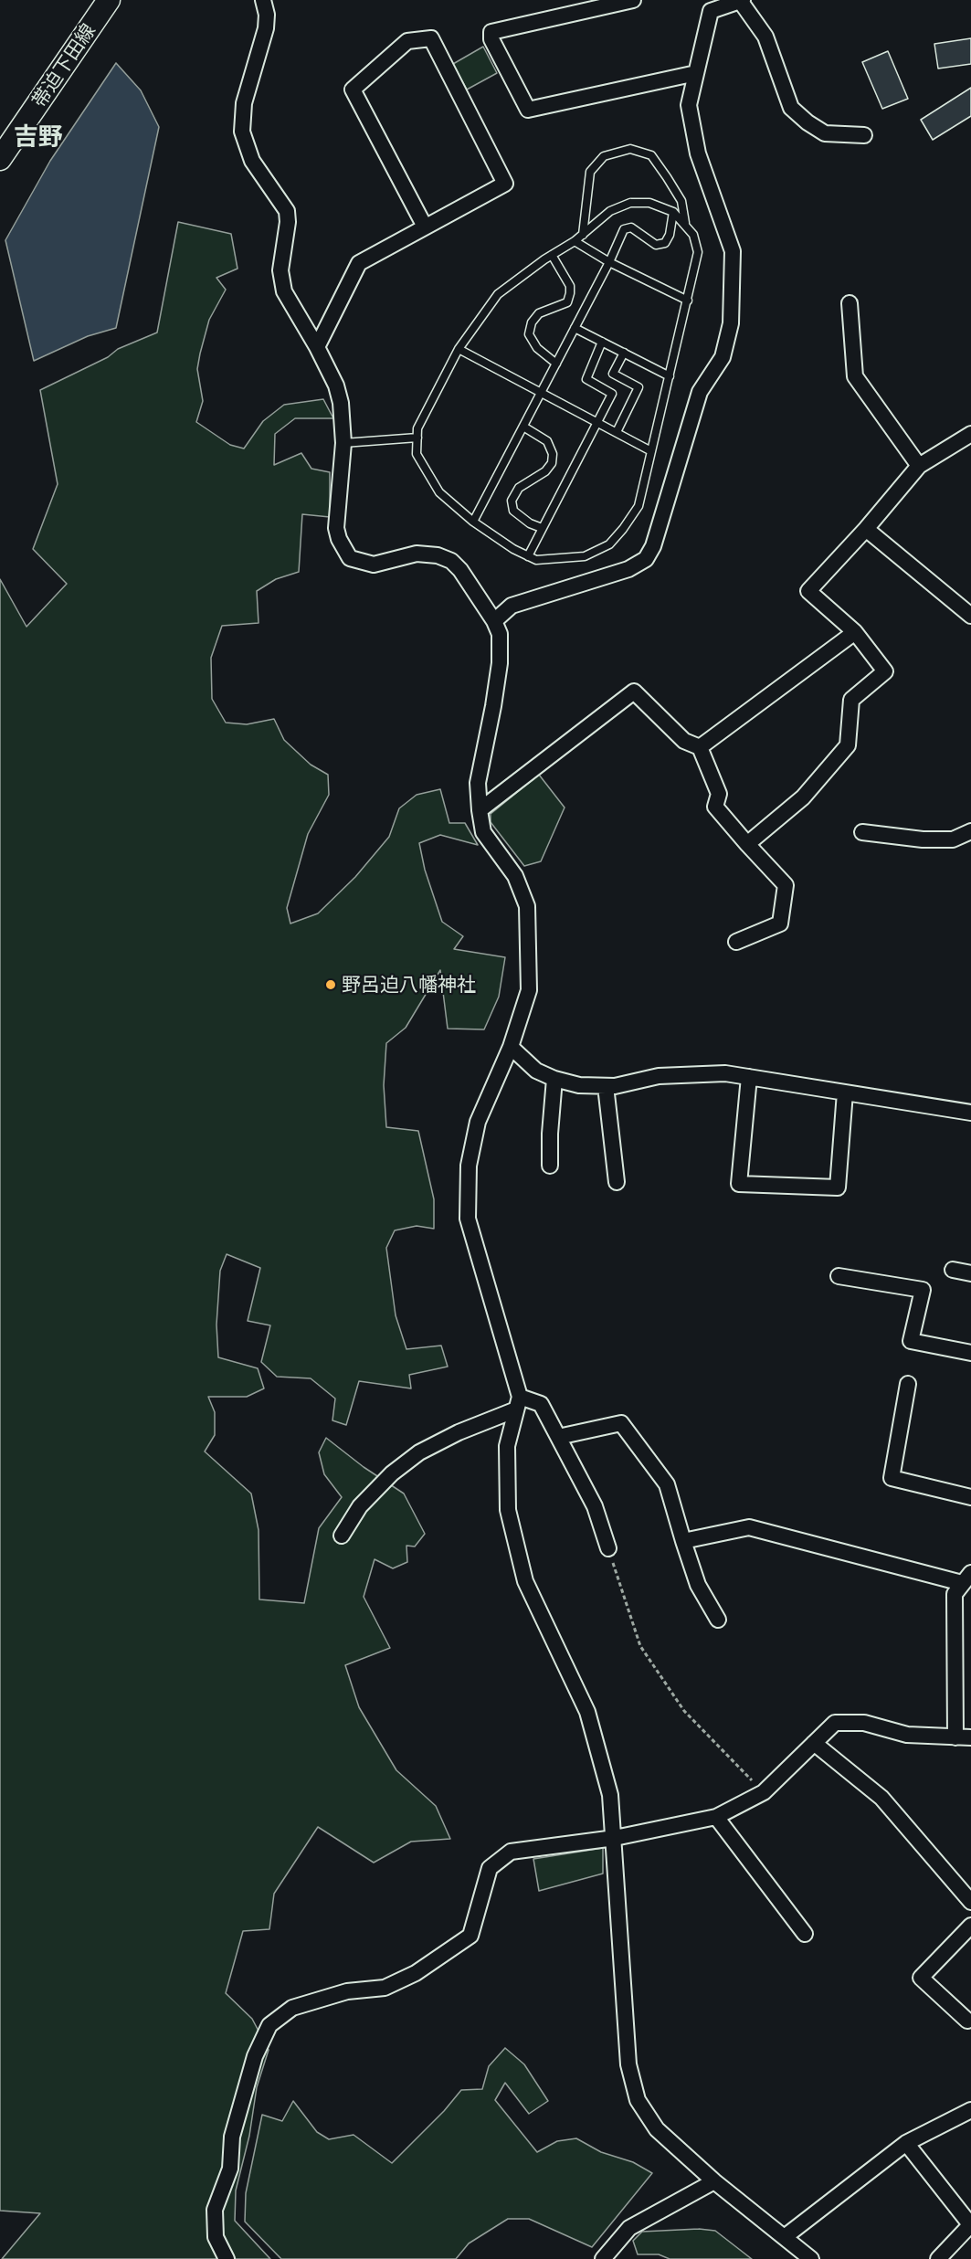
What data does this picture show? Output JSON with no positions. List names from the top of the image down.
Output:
{
  "streets": {
    "main road": ["帯迫下田線"]
  },
  "districts": ["吉野"],
  "places": ["野呂迫八幡神社"]
}
